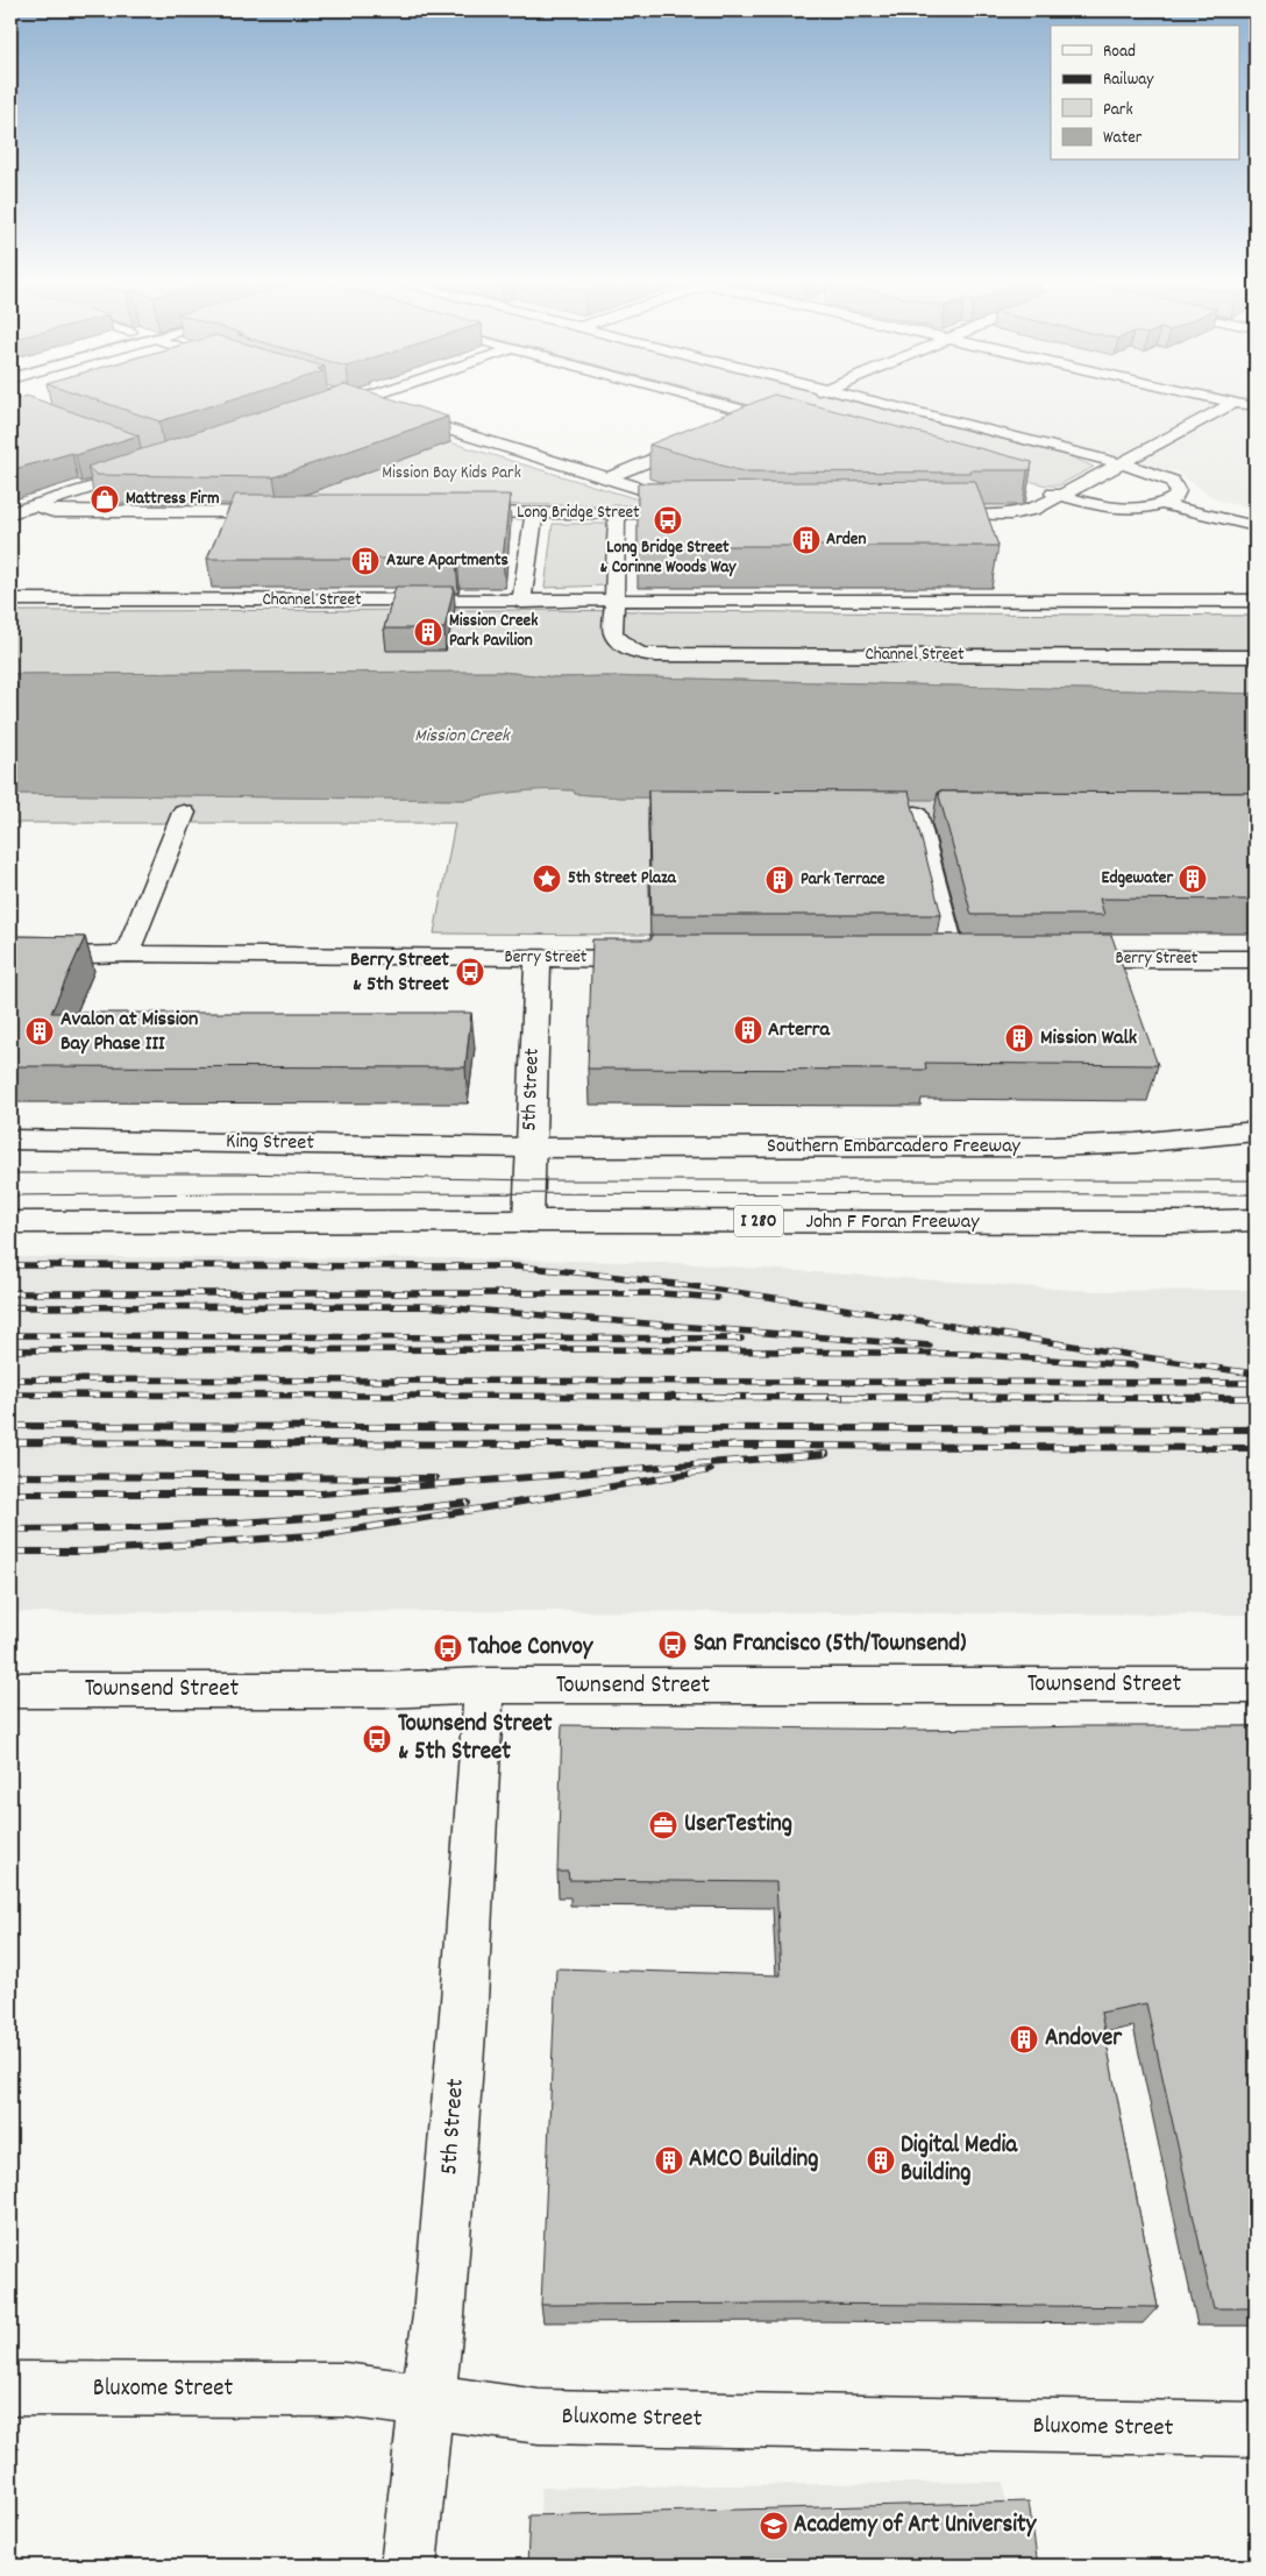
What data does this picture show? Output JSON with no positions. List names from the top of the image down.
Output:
{
  "streets": {
    "main road": [
      "Long Bridge Street",
      "Channel Street",
      "Berry Street",
      "5th Street",
      "King Street",
      "Southern Embarcadero Freeway",
      "I 280",
      "John F Foran Freeway",
      "Townsend Street",
      "Bluxome Street"
    ]
  },
  "crossings": [
    ["Berry Street", "5th Street"],
    ["5th Street", "King Street"],
    ["5th Street", "Southern Embarcadero Freeway"],
    ["5th Street", "John F Foran Freeway"],
    ["5th Street", "Townsend Street"],
    ["5th Street", "Bluxome Street"],
    ["King Street", "Southern Embarcadero Freeway"]
  ],
  "water": ["Mission Creek"],
  "parks": ["Mission Bay Kids Park"],
  "places": {
    "shop": ["Mattress Firm"],
    "bus stop": [
      "Long Bridge Street & Corinne Woods Way",
      "Berry Street & 5th Street",
      "San Francisco (5th/Townsend)",
      "Tahoe Convoy",
      "Townsend Street & 5th Street"
    ],
    "building": [
      "Arden",
      "Azure Apartments",
      "Mission Creek Park Pavilion",
      "Edgewater",
      "Park Terrace",
      "Arterra",
      "Avalon at Mission Bay Phase III",
      "Mission Walk",
      "Andover",
      "AMCO Building",
      "Digital Media Building"
    ],
    "place": ["5th Street Plaza"],
    "office": ["UserTesting"],
    "school or university": ["Academy of Art University"]
  },
  "legend": [
    "Road",
    "Railway",
    "Park",
    "Water"
  ]
}
